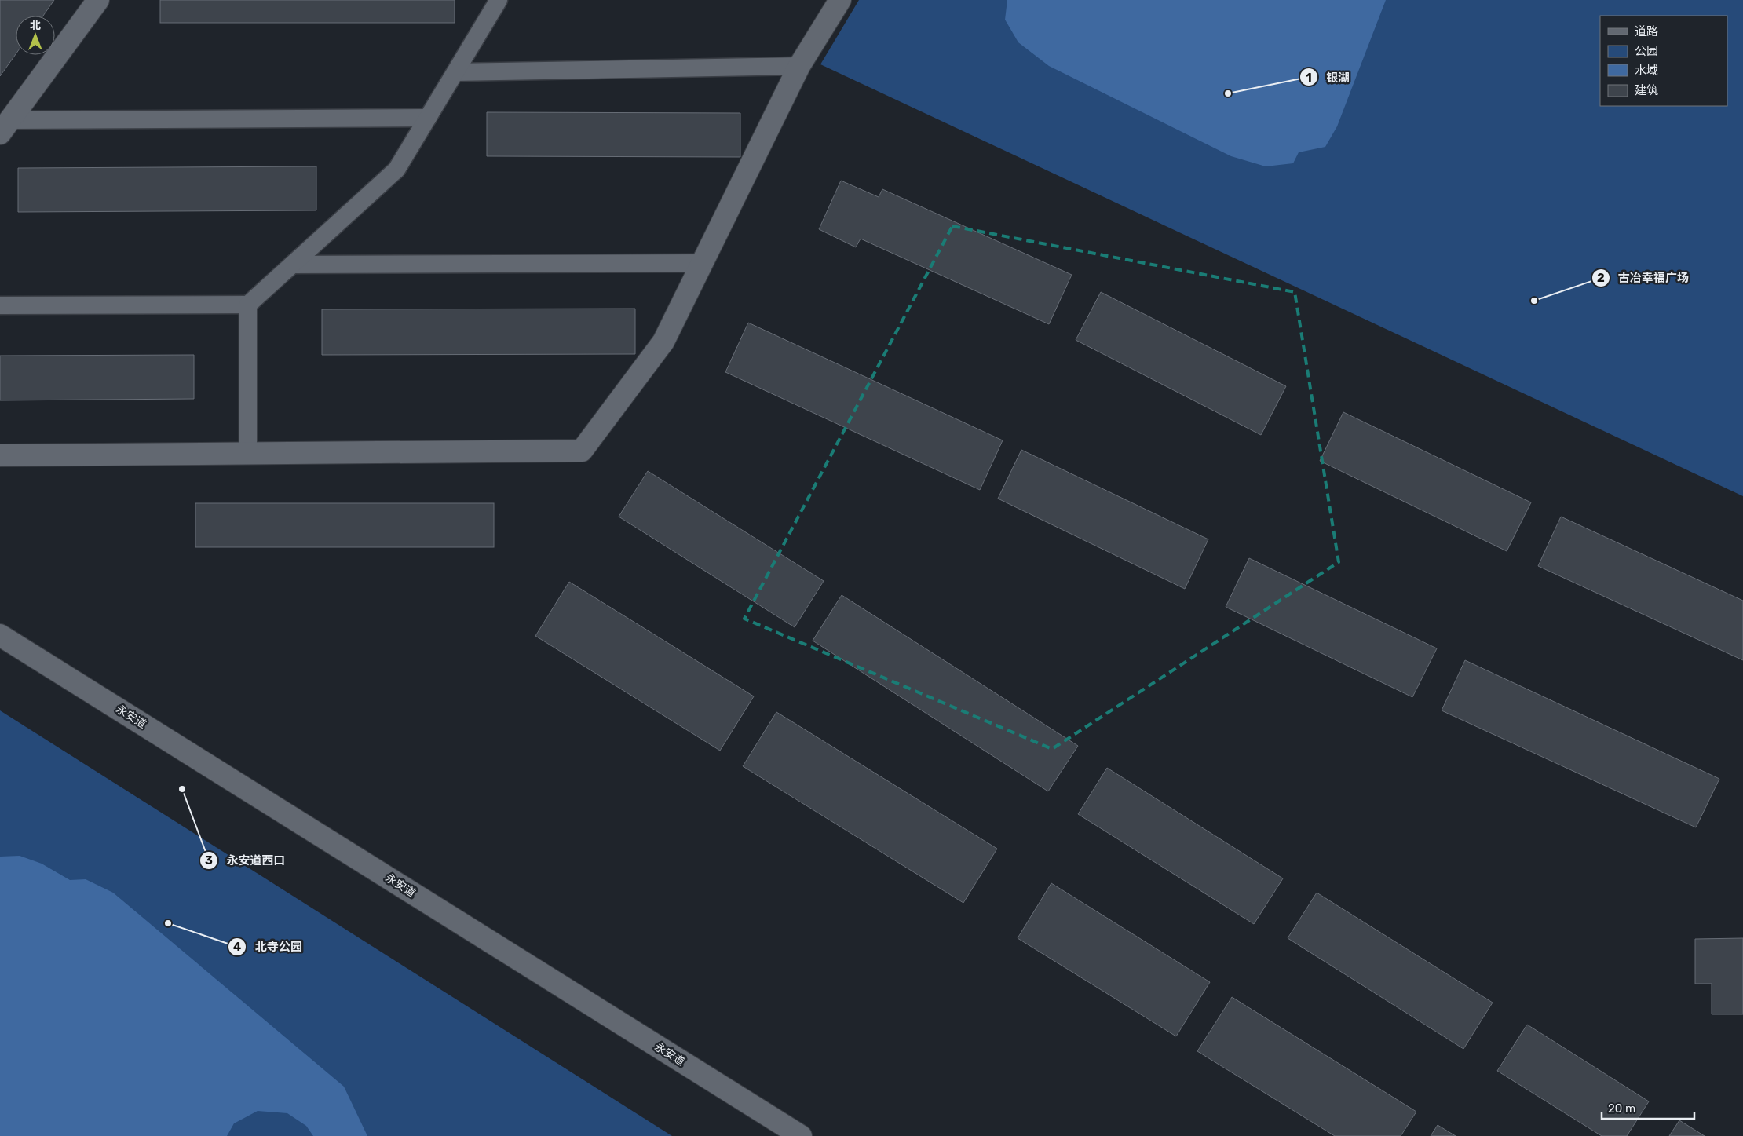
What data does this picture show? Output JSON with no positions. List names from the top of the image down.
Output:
{
  "streets": {
    "street": ["永安道"]
  },
  "places": [
    "银湖",
    "古冶幸福广场",
    "永安道西口",
    "北寺公园"
  ],
  "legend": [
    "道路",
    "公园",
    "水域",
    "建筑"
  ],
  "scale_bar": "20 m",
  "north": "top"
}
